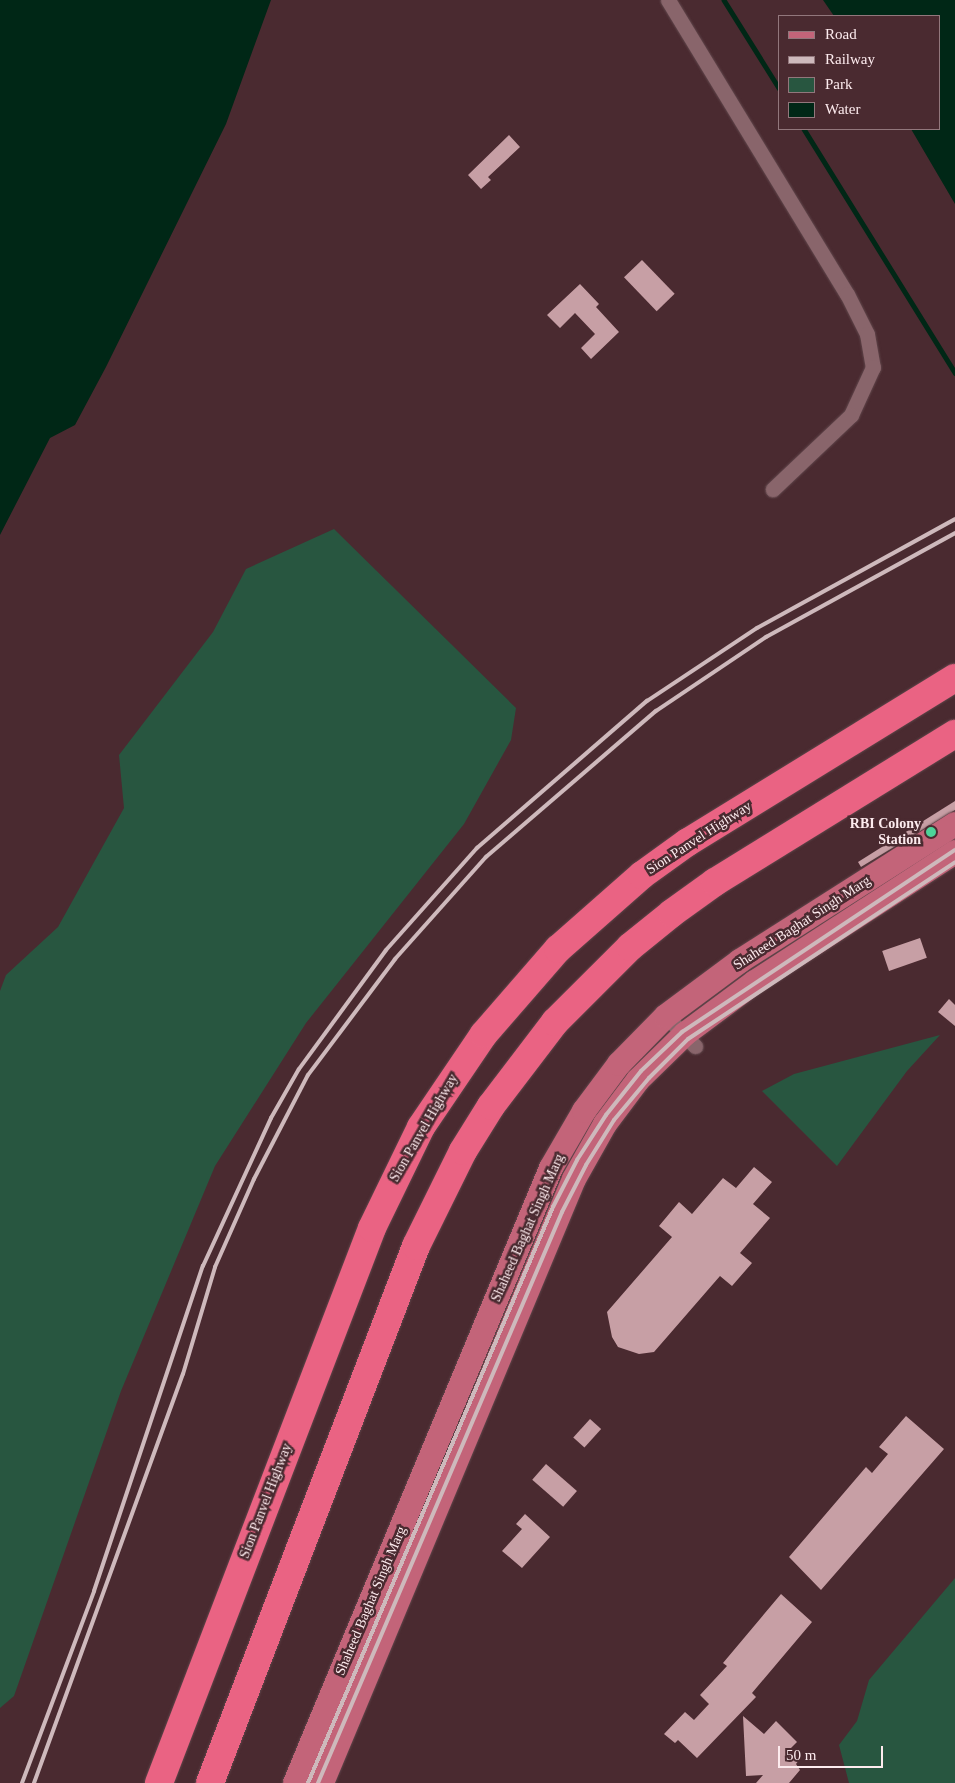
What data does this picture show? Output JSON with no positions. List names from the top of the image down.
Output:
{
  "streets": {
    "highway": ["Sion Panvel Highway"],
    "main road": ["Shaheed Baghat Singh Marg"]
  },
  "places": ["RBI Colony Station"],
  "legend": [
    "Road",
    "Railway",
    "Park",
    "Water"
  ],
  "scale_bar": "50 m"
}
